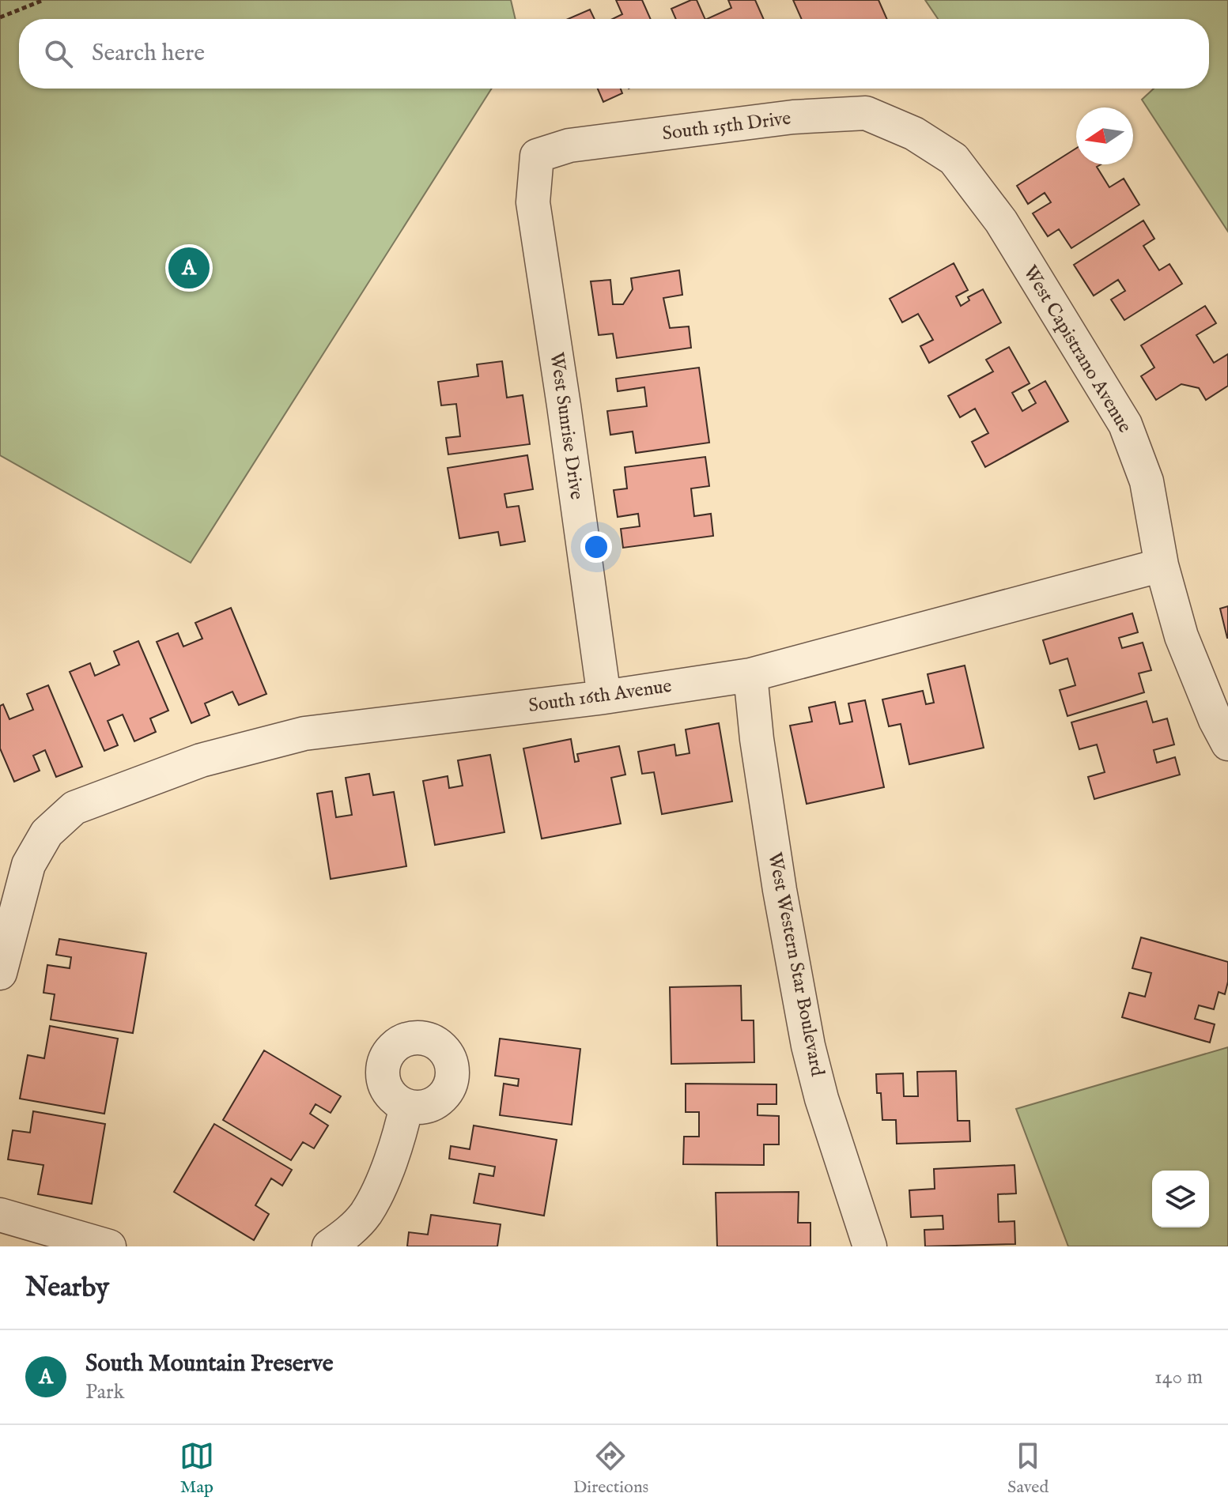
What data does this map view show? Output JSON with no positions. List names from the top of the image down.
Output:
{
  "streets": {
    "street": [
      "South 15th Drive",
      "West Capistrano Avenue",
      "West Sunrise Drive",
      "South 16th Avenue",
      "West Western Star Boulevard"
    ]
  },
  "crossings": [
    ["South 15th Drive", "West Capistrano Avenue"],
    ["South 15th Drive", "West Sunrise Drive"],
    ["West Capistrano Avenue", "South 16th Avenue"],
    ["West Sunrise Drive", "South 16th Avenue"],
    ["South 16th Avenue", "West Western Star Boulevard"]
  ],
  "north": "left",
  "page": {
    "search": "Search here",
    "pins": "A",
    "heading": "Nearby",
    "list": [
      {
        "mark": "A",
        "name": "South Mountain Preserve",
        "note": "Park",
        "value": "140 m"
      }
    ],
    "nav": ["Map", "Directions", "Saved"]
  }
}
